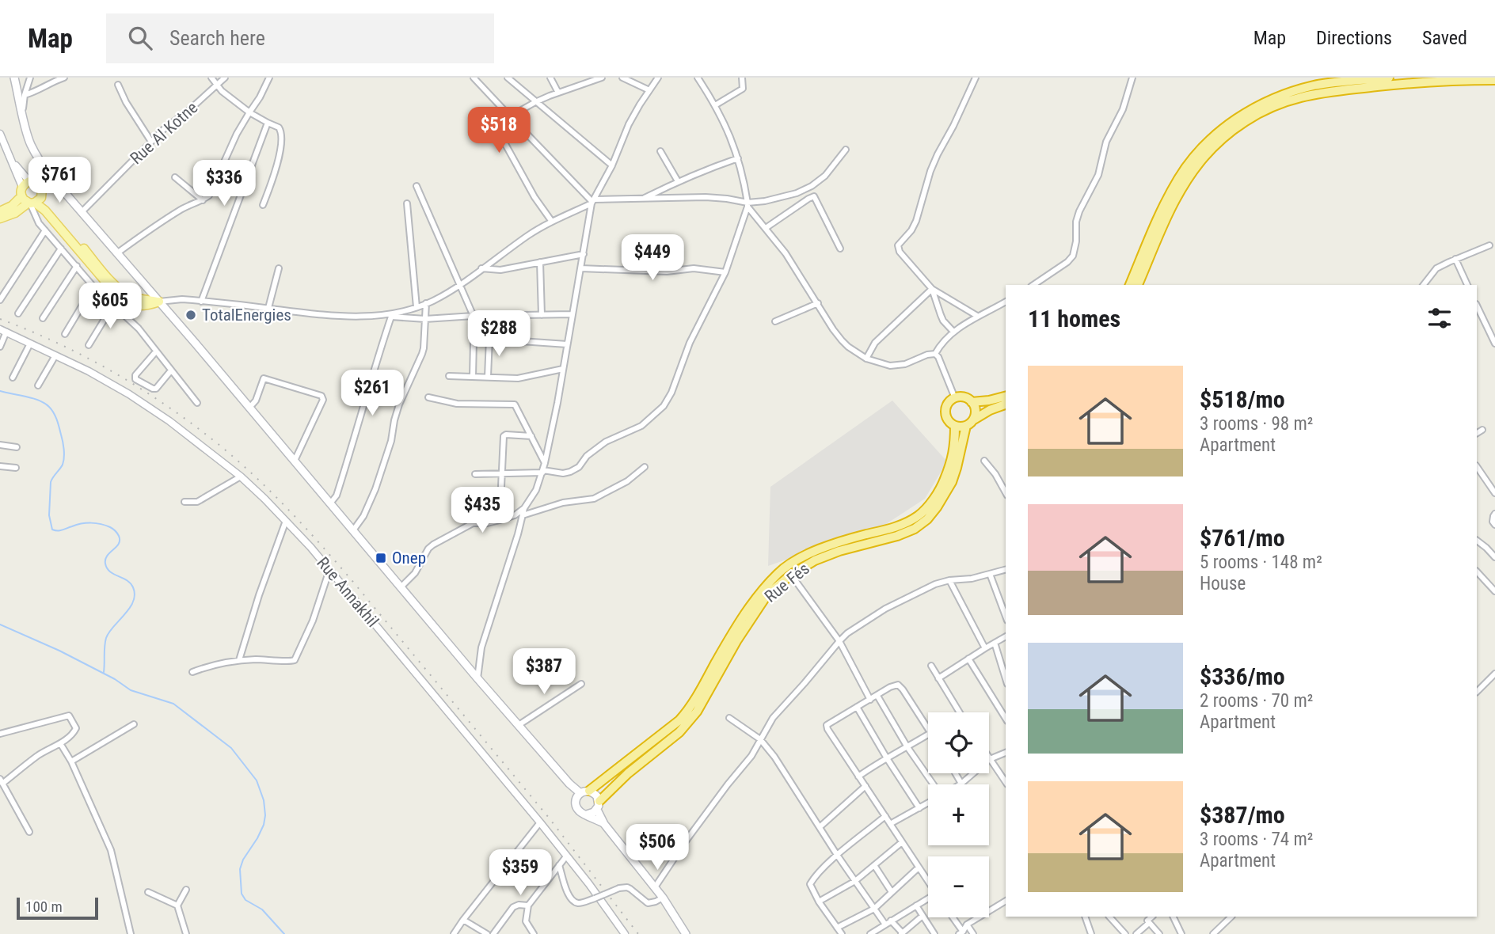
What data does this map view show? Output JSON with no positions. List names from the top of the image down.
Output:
{
  "streets": {
    "highway": ["Rue Fés"],
    "street": ["Rue Al Kotne", "Rue Annakhil"]
  },
  "places": {
    "other": ["TotalEnergies"],
    "transit": ["Onep"]
  },
  "scale_bar": "100 m",
  "page": {
    "header": "Map",
    "search": "Search here",
    "nav": ["Map", "Directions", "Saved"],
    "price": [
      "$518",
      "$761",
      "$336",
      "$449",
      "$605",
      "$288",
      "$261",
      "$435",
      "$387",
      "$506",
      "$359"
    ],
    "heading": "11 homes",
    "list": [
      {
        "name": "$518/mo",
        "note": "3 rooms · 98 m² · Apartment"
      },
      {
        "name": "$761/mo",
        "note": "5 rooms · 148 m² · House"
      },
      {
        "name": "$336/mo",
        "note": "2 rooms · 70 m² · Apartment"
      },
      {
        "name": "$387/mo",
        "note": "3 rooms · 74 m² · Apartment"
      }
    ],
    "map_buttons": ["+", "−"],
    "scale": "100 m"
  }
}
